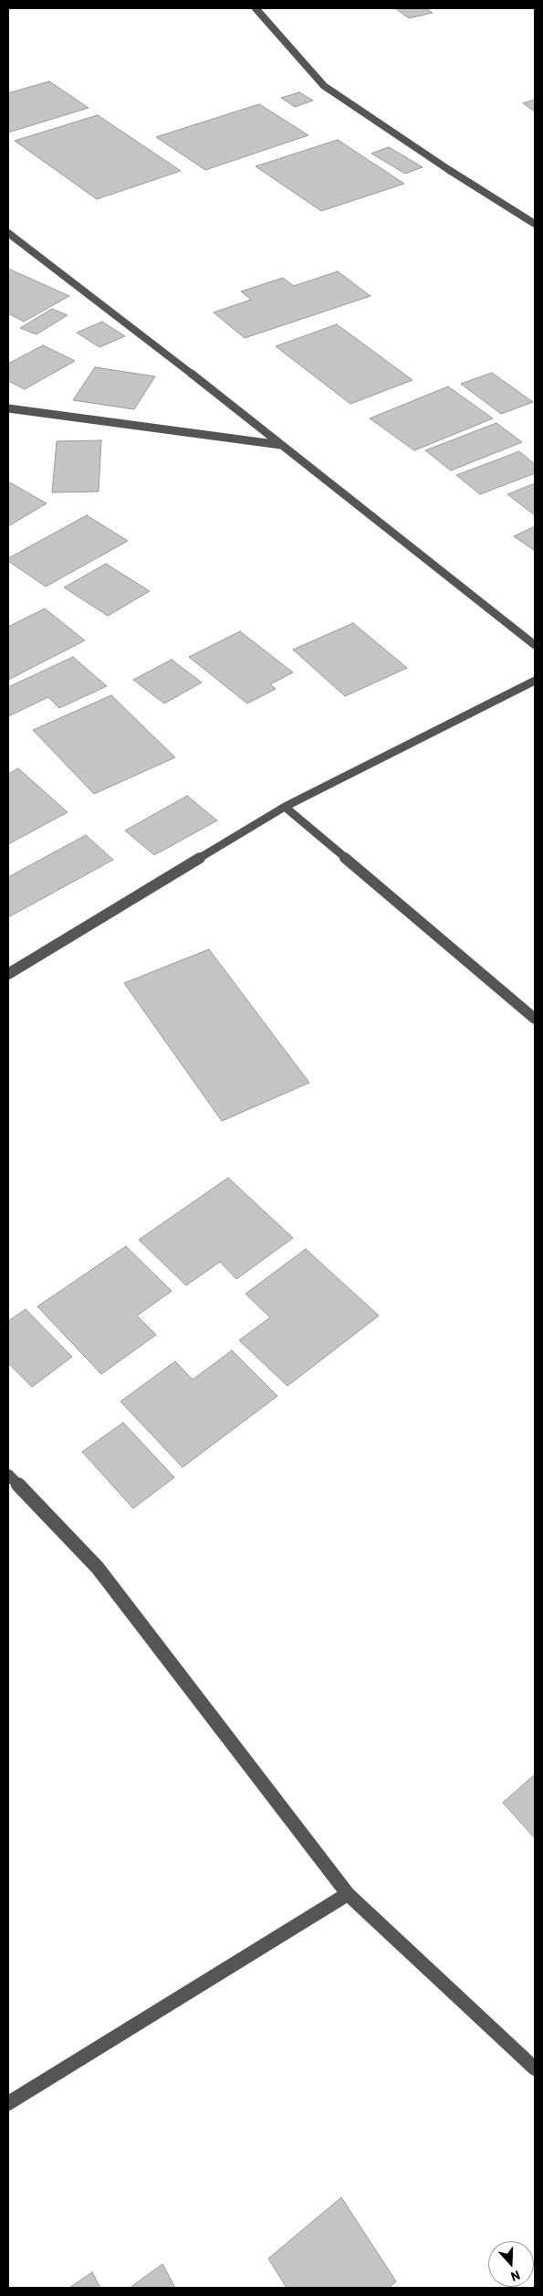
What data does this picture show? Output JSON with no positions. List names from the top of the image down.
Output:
{
  "north": "bottom"
}
